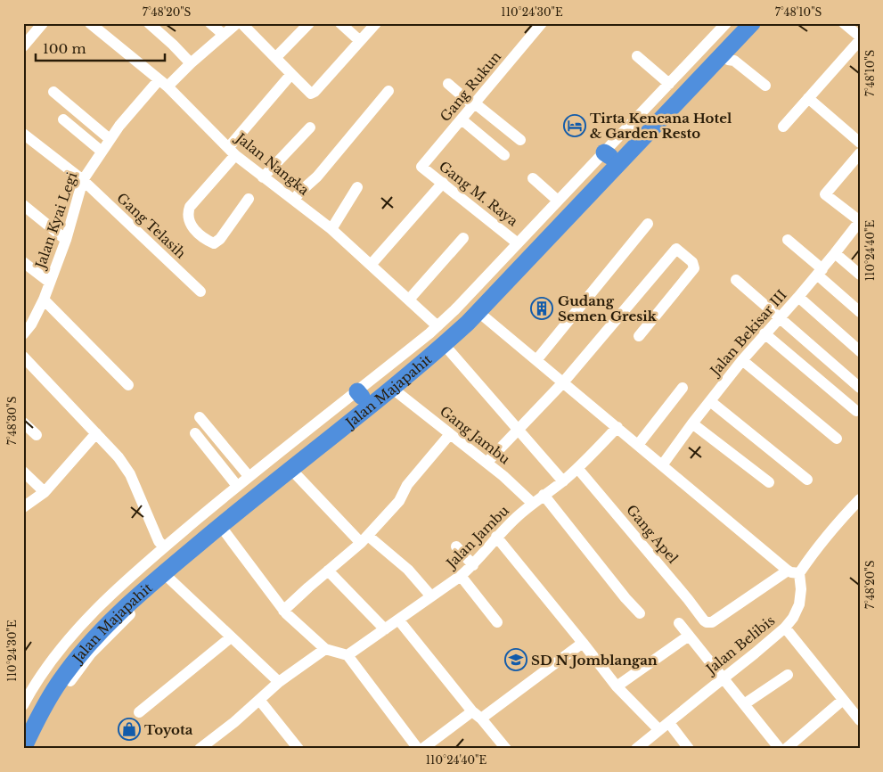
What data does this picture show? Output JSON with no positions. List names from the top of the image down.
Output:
{
  "streets": {
    "highway": ["Jalan Majapahit"],
    "street": [
      "Gang Rukun",
      "Jalan Nangka",
      "Gang M. Raya",
      "Jalan Kyai Legi",
      "Gang Telasih",
      "Jalan Bekisar III",
      "Gang Jambu",
      "Gang Apel",
      "Jalan Jambu",
      "Jalan Belibis"
    ]
  },
  "crossings": [
    ["Gang Rukun", "Gang M. Raya"],
    ["Jalan Nangka", "Jalan Kyai Legi"],
    ["Jalan Kyai Legi", "Gang Telasih"],
    ["Gang Jambu", "Jalan Jambu"],
    ["Gang Apel", "Jalan Jambu"]
  ],
  "places": {
    "hotel": ["Tirta Kencana Hotel & Garden Resto"],
    "building": ["Gudang Semen Gresik"],
    "school or university": ["SD N Jomblangan"],
    "shop": ["Toyota"]
  },
  "scale_bar": "100 m",
  "coordinates": [
    "7°48'20\"S",
    "110°24'30\"E",
    "7°48'10\"S",
    "110°24'40\"E",
    "7°48'30\"S"
  ]
}
